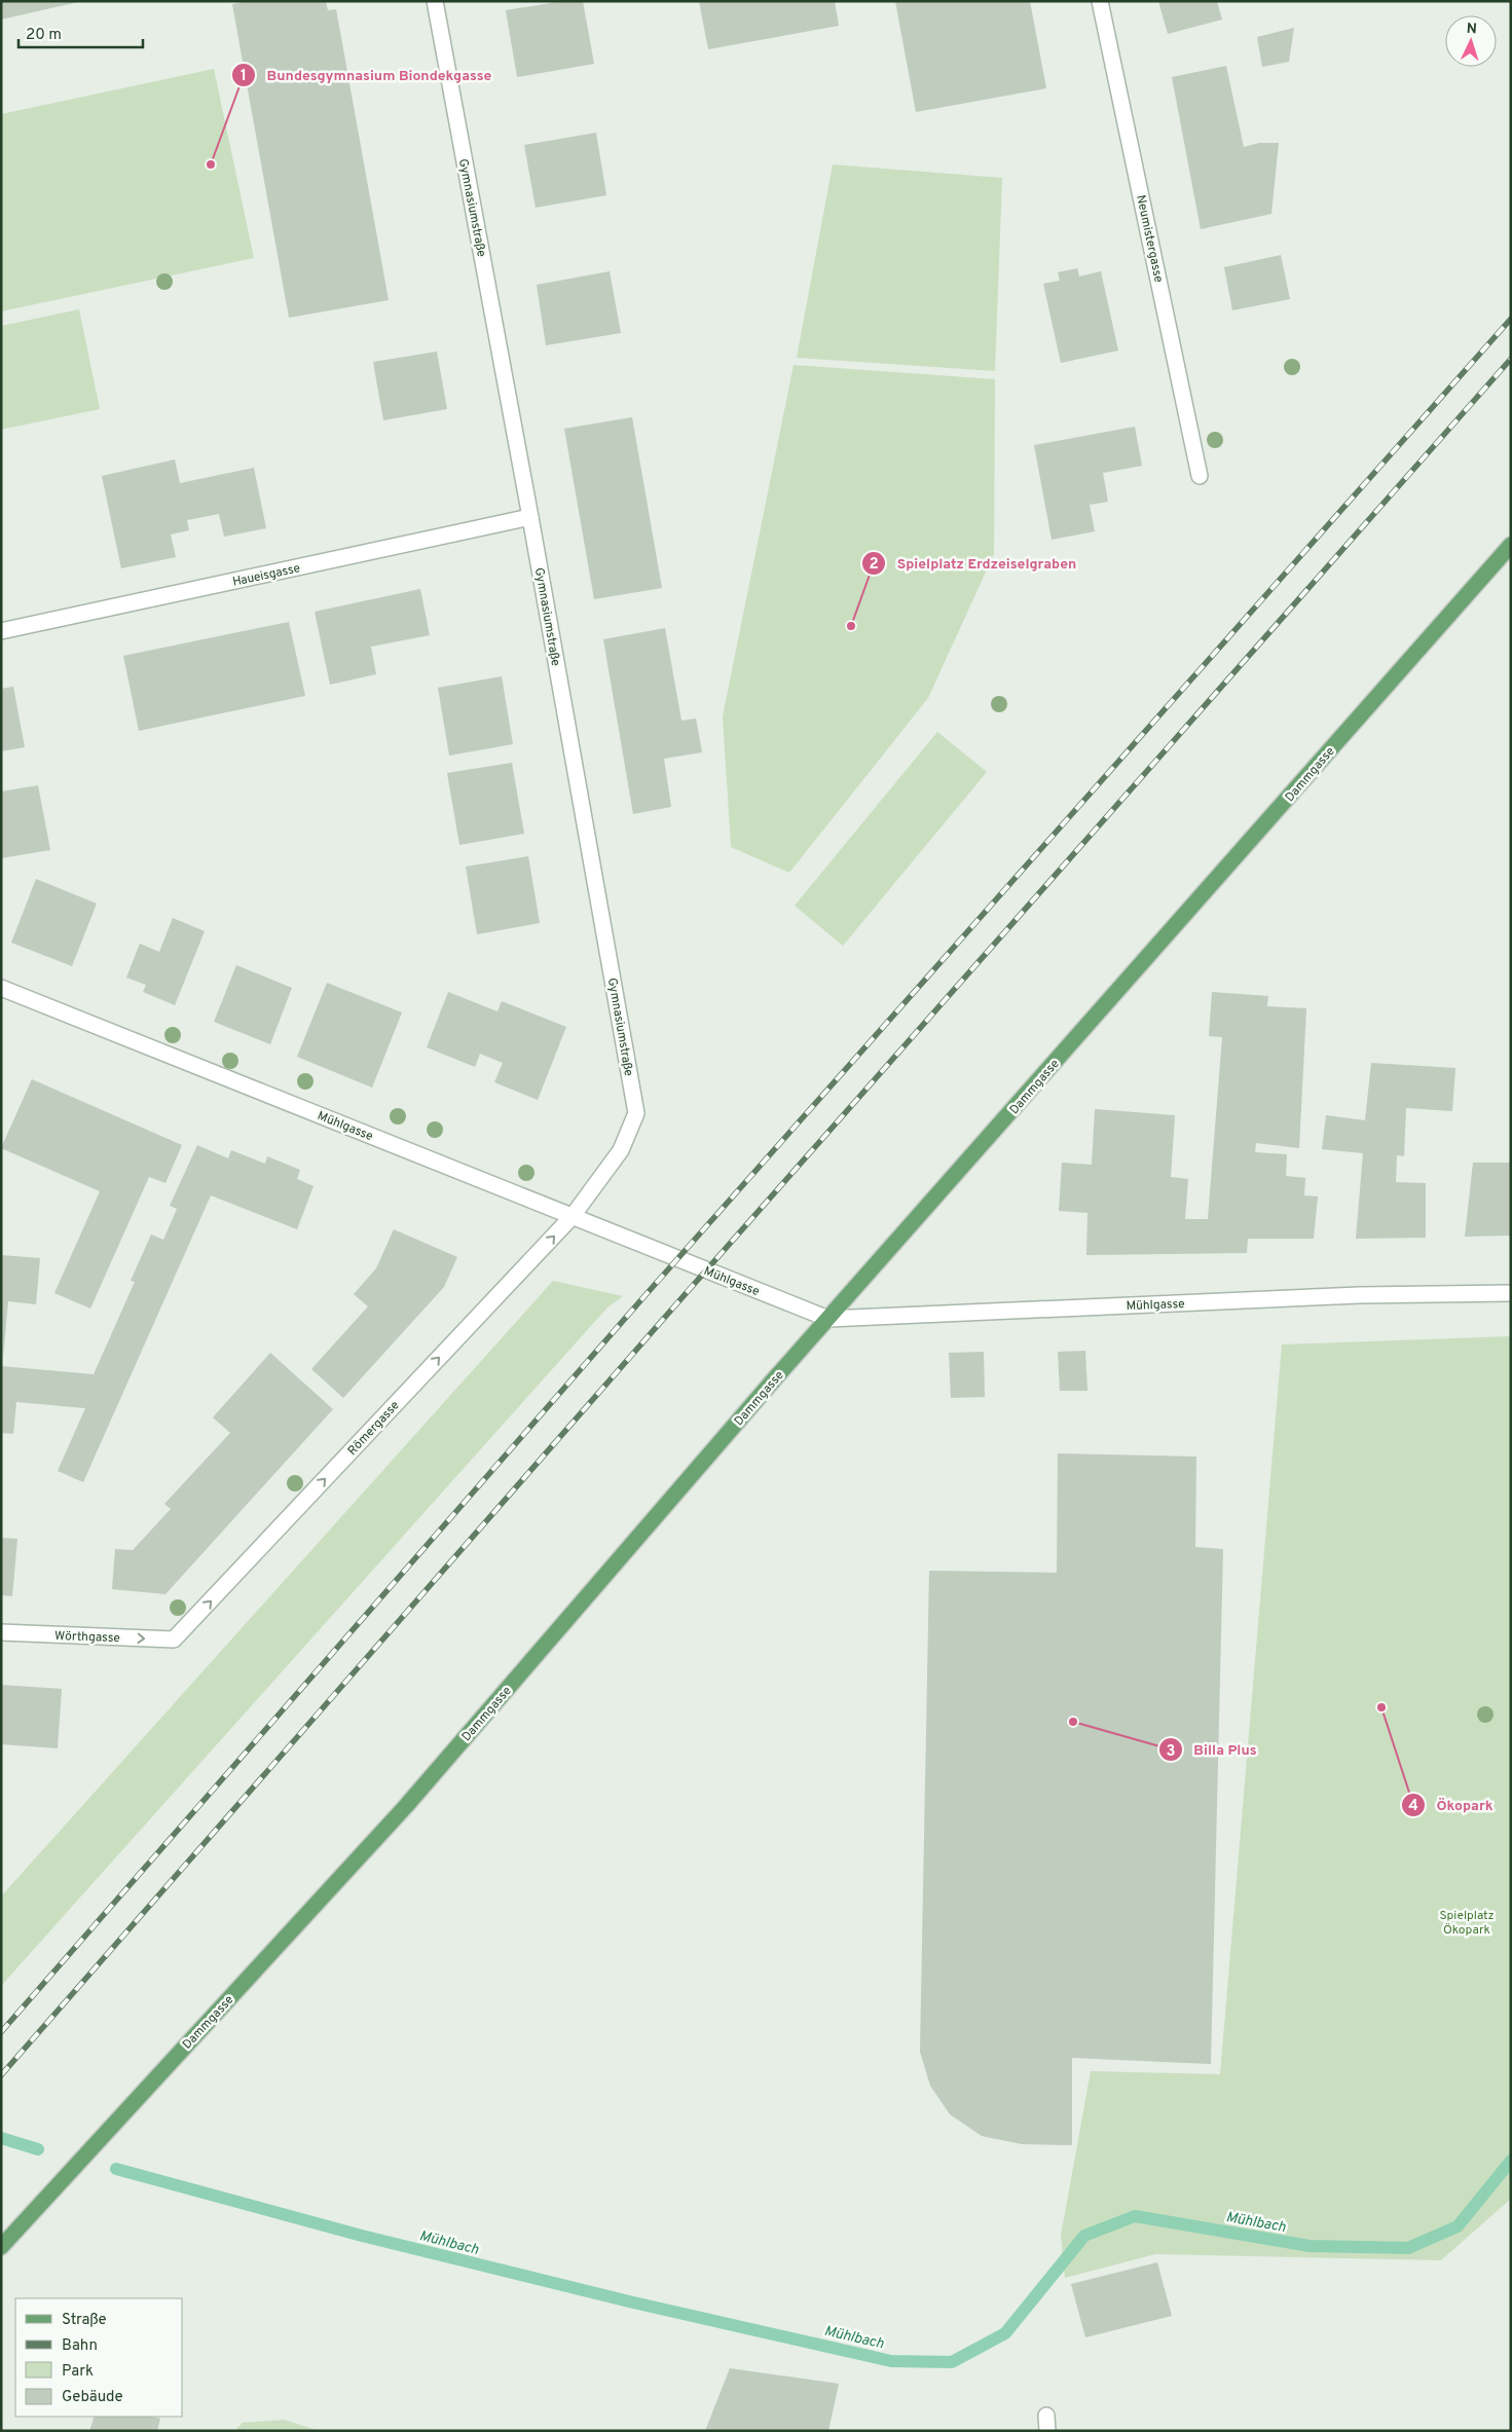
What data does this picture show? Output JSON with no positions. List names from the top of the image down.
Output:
{
  "streets": {
    "main road": ["Dammgasse"],
    "street": [
      "Gymnasiumstraße",
      "Neumistergasse",
      "Haueisgasse",
      "Mühlgasse",
      "Römergasse",
      "Wörthgasse"
    ]
  },
  "crossings": [
    ["Gymnasiumstraße", "Haueisgasse"],
    ["Gymnasiumstraße", "Mühlgasse"],
    ["Gymnasiumstraße", "Römergasse"],
    ["Dammgasse", "Mühlgasse"],
    ["Mühlgasse", "Römergasse"],
    ["Römergasse", "Wörthgasse"]
  ],
  "one_way": ["Römergasse", "Wörthgasse"],
  "water": ["Mühlbach"],
  "parks": ["Spielplatz Ökopark"],
  "places": [
    "Bundesgymnasium Biondekgasse",
    "Spielplatz Erdzeiselgraben",
    "Ökopark",
    "Billa Plus"
  ],
  "legend": [
    "Straße",
    "Bahn",
    "Park",
    "Gebäude"
  ],
  "scale_bar": "20 m",
  "north": "top"
}
